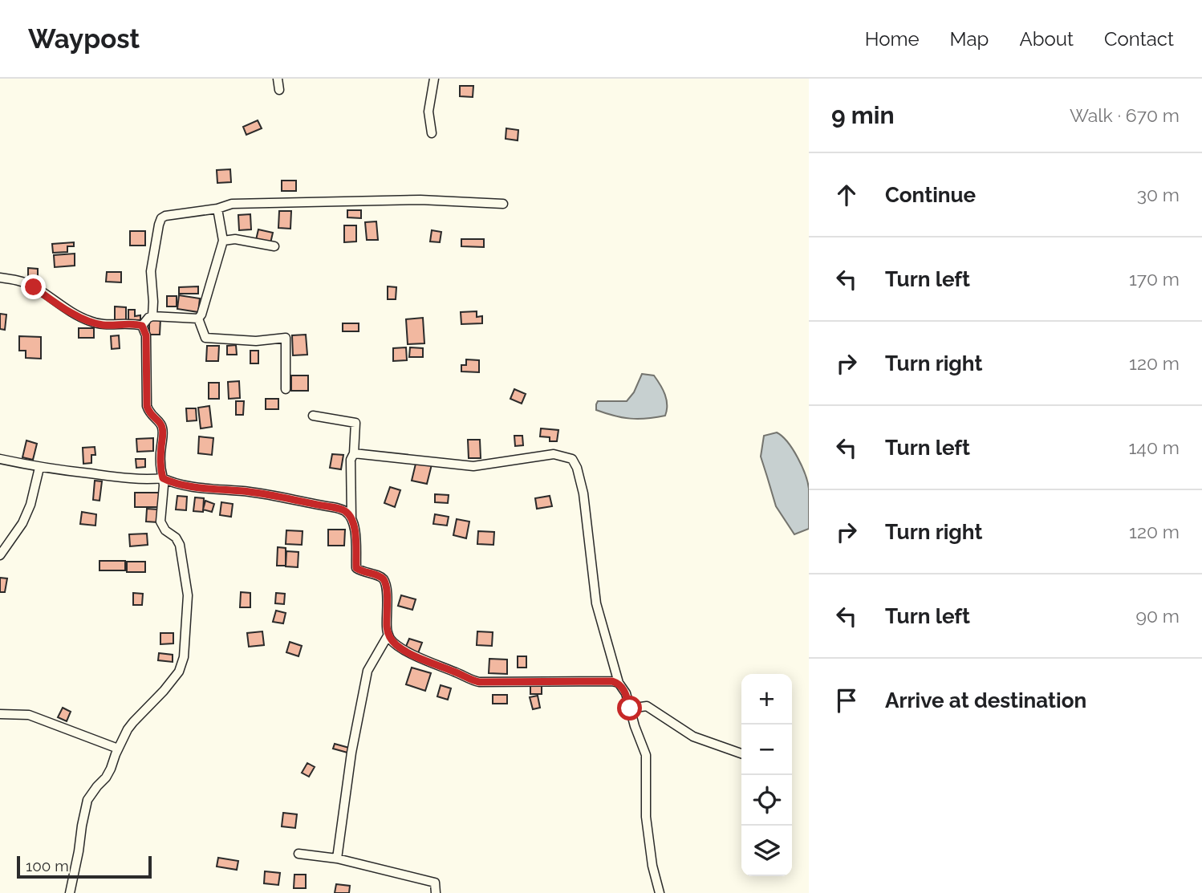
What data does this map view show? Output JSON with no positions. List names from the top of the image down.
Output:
{
  "scale_bar": "100 m",
  "page": {
    "header": "Waypost",
    "nav": [
      "Home",
      "Map",
      "About",
      "Contact"
    ],
    "heading": ["9 min", "Walk · 670 m"],
    "list": [
      ["Continue", "30 m"],
      ["Turn left", "170 m"],
      ["Turn right", "120 m"],
      ["Turn left", "140 m"],
      ["Turn right", "120 m"],
      ["Turn left", "90 m"],
      "Arrive at destination"
    ],
    "map_buttons": ["+", "−"],
    "scale": "100 m"
  }
}
